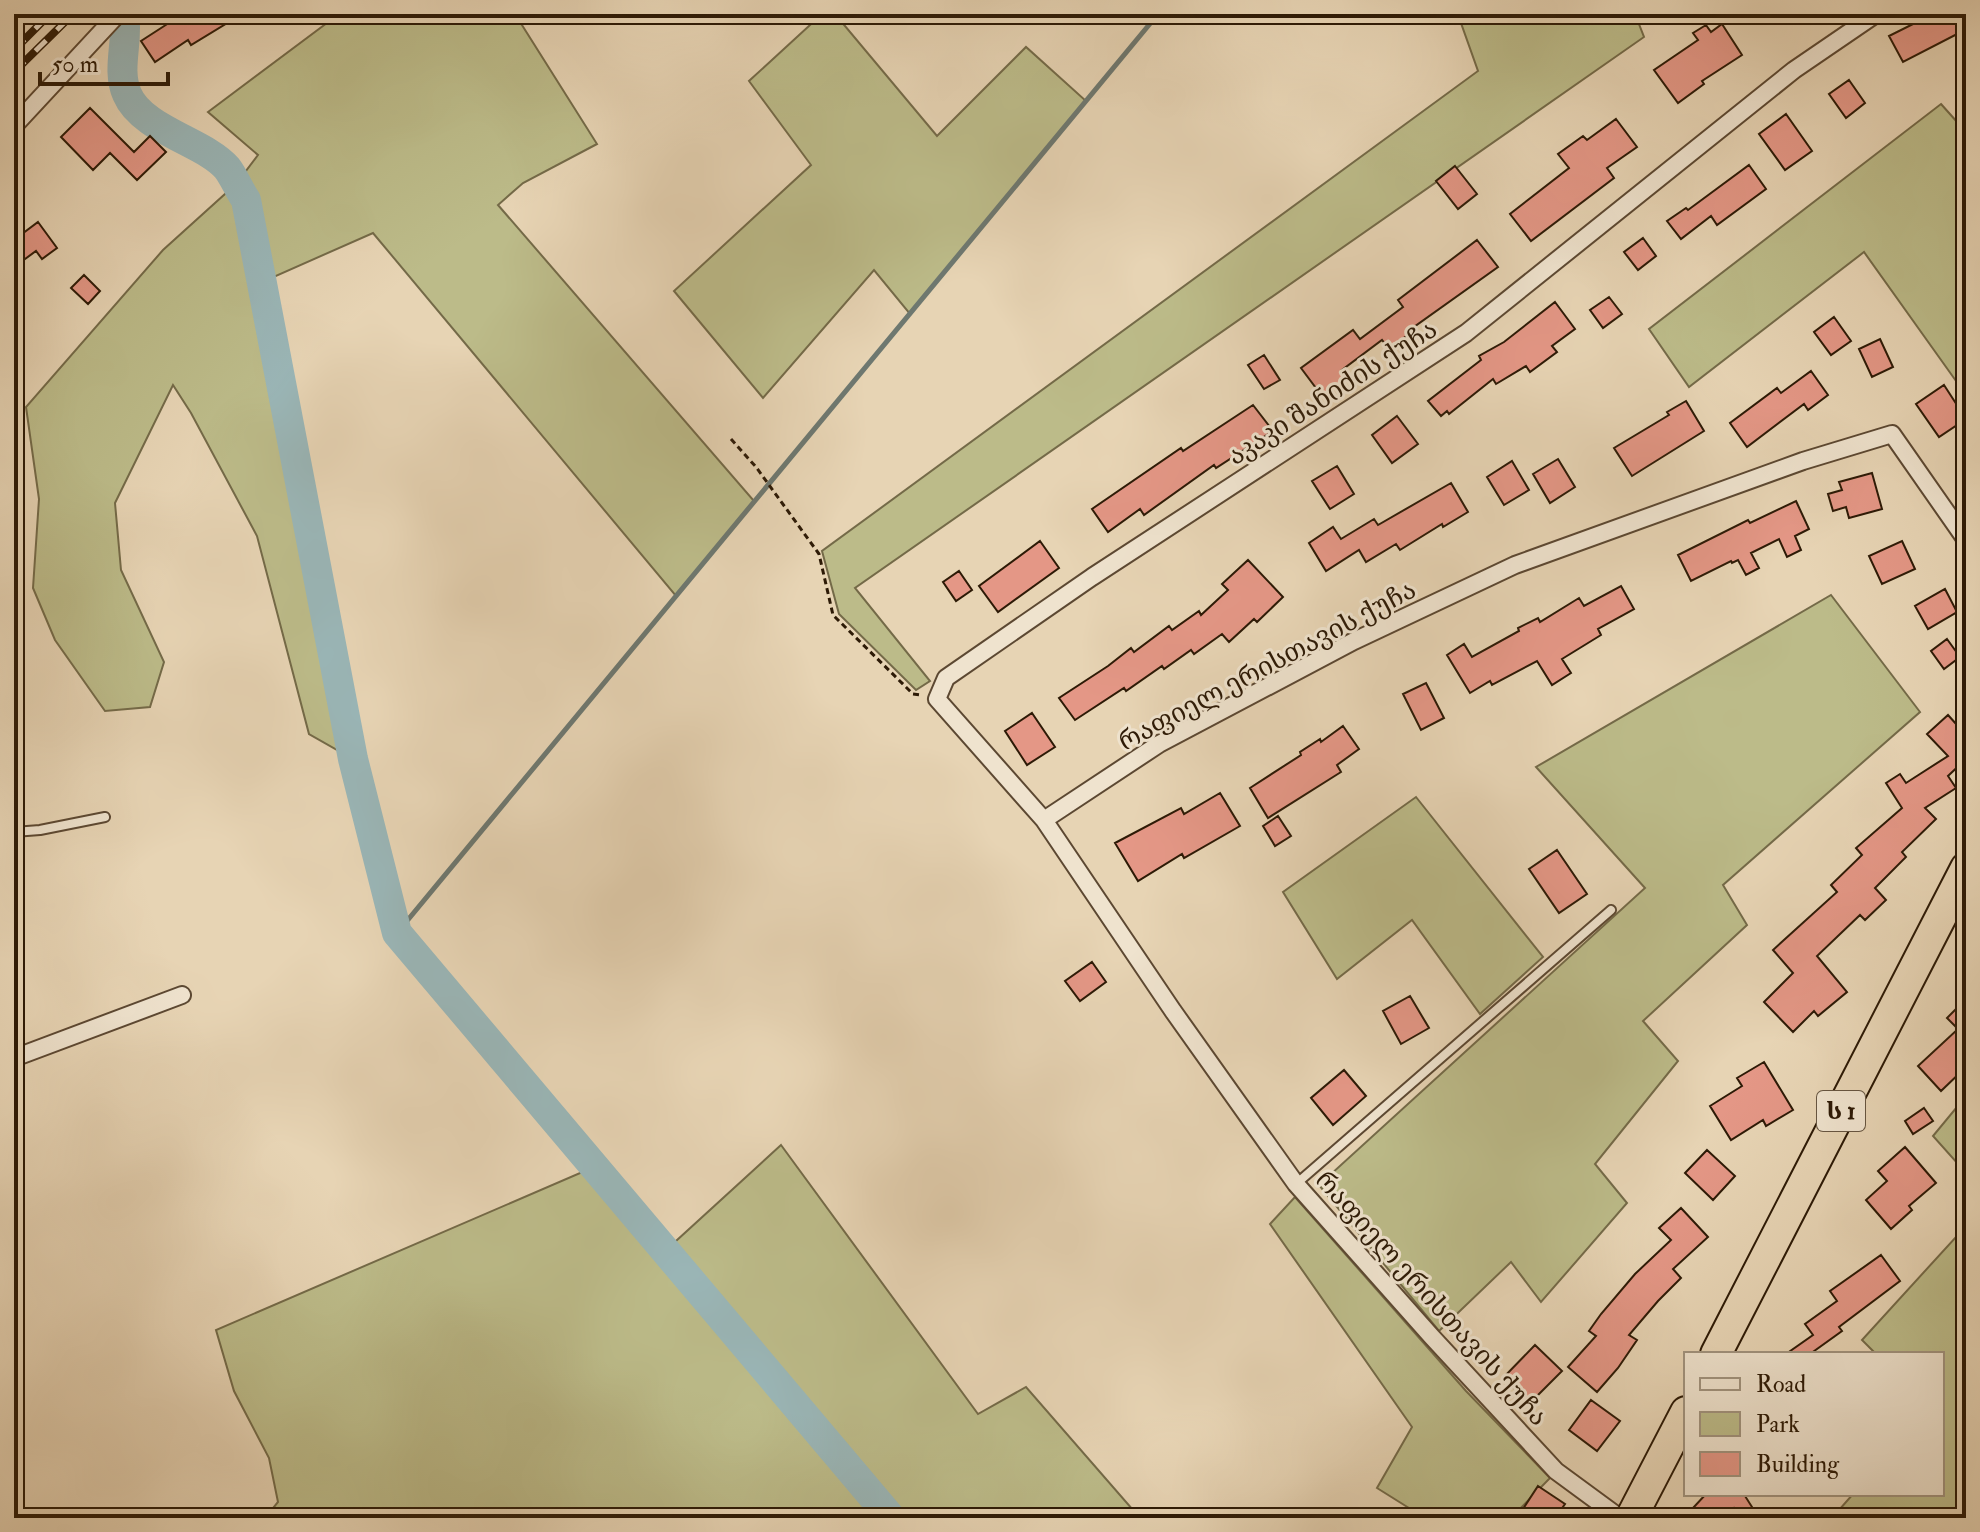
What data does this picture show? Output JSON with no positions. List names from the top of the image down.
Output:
{
  "streets": {
    "highway": ["ს 1"],
    "street": ["აკაკი შანიძის ქუჩა", "რაფიელ ერისთავის ქუჩა"]
  },
  "legend": ["Road", "Park", "Building"],
  "scale_bar": "50 m"
}
